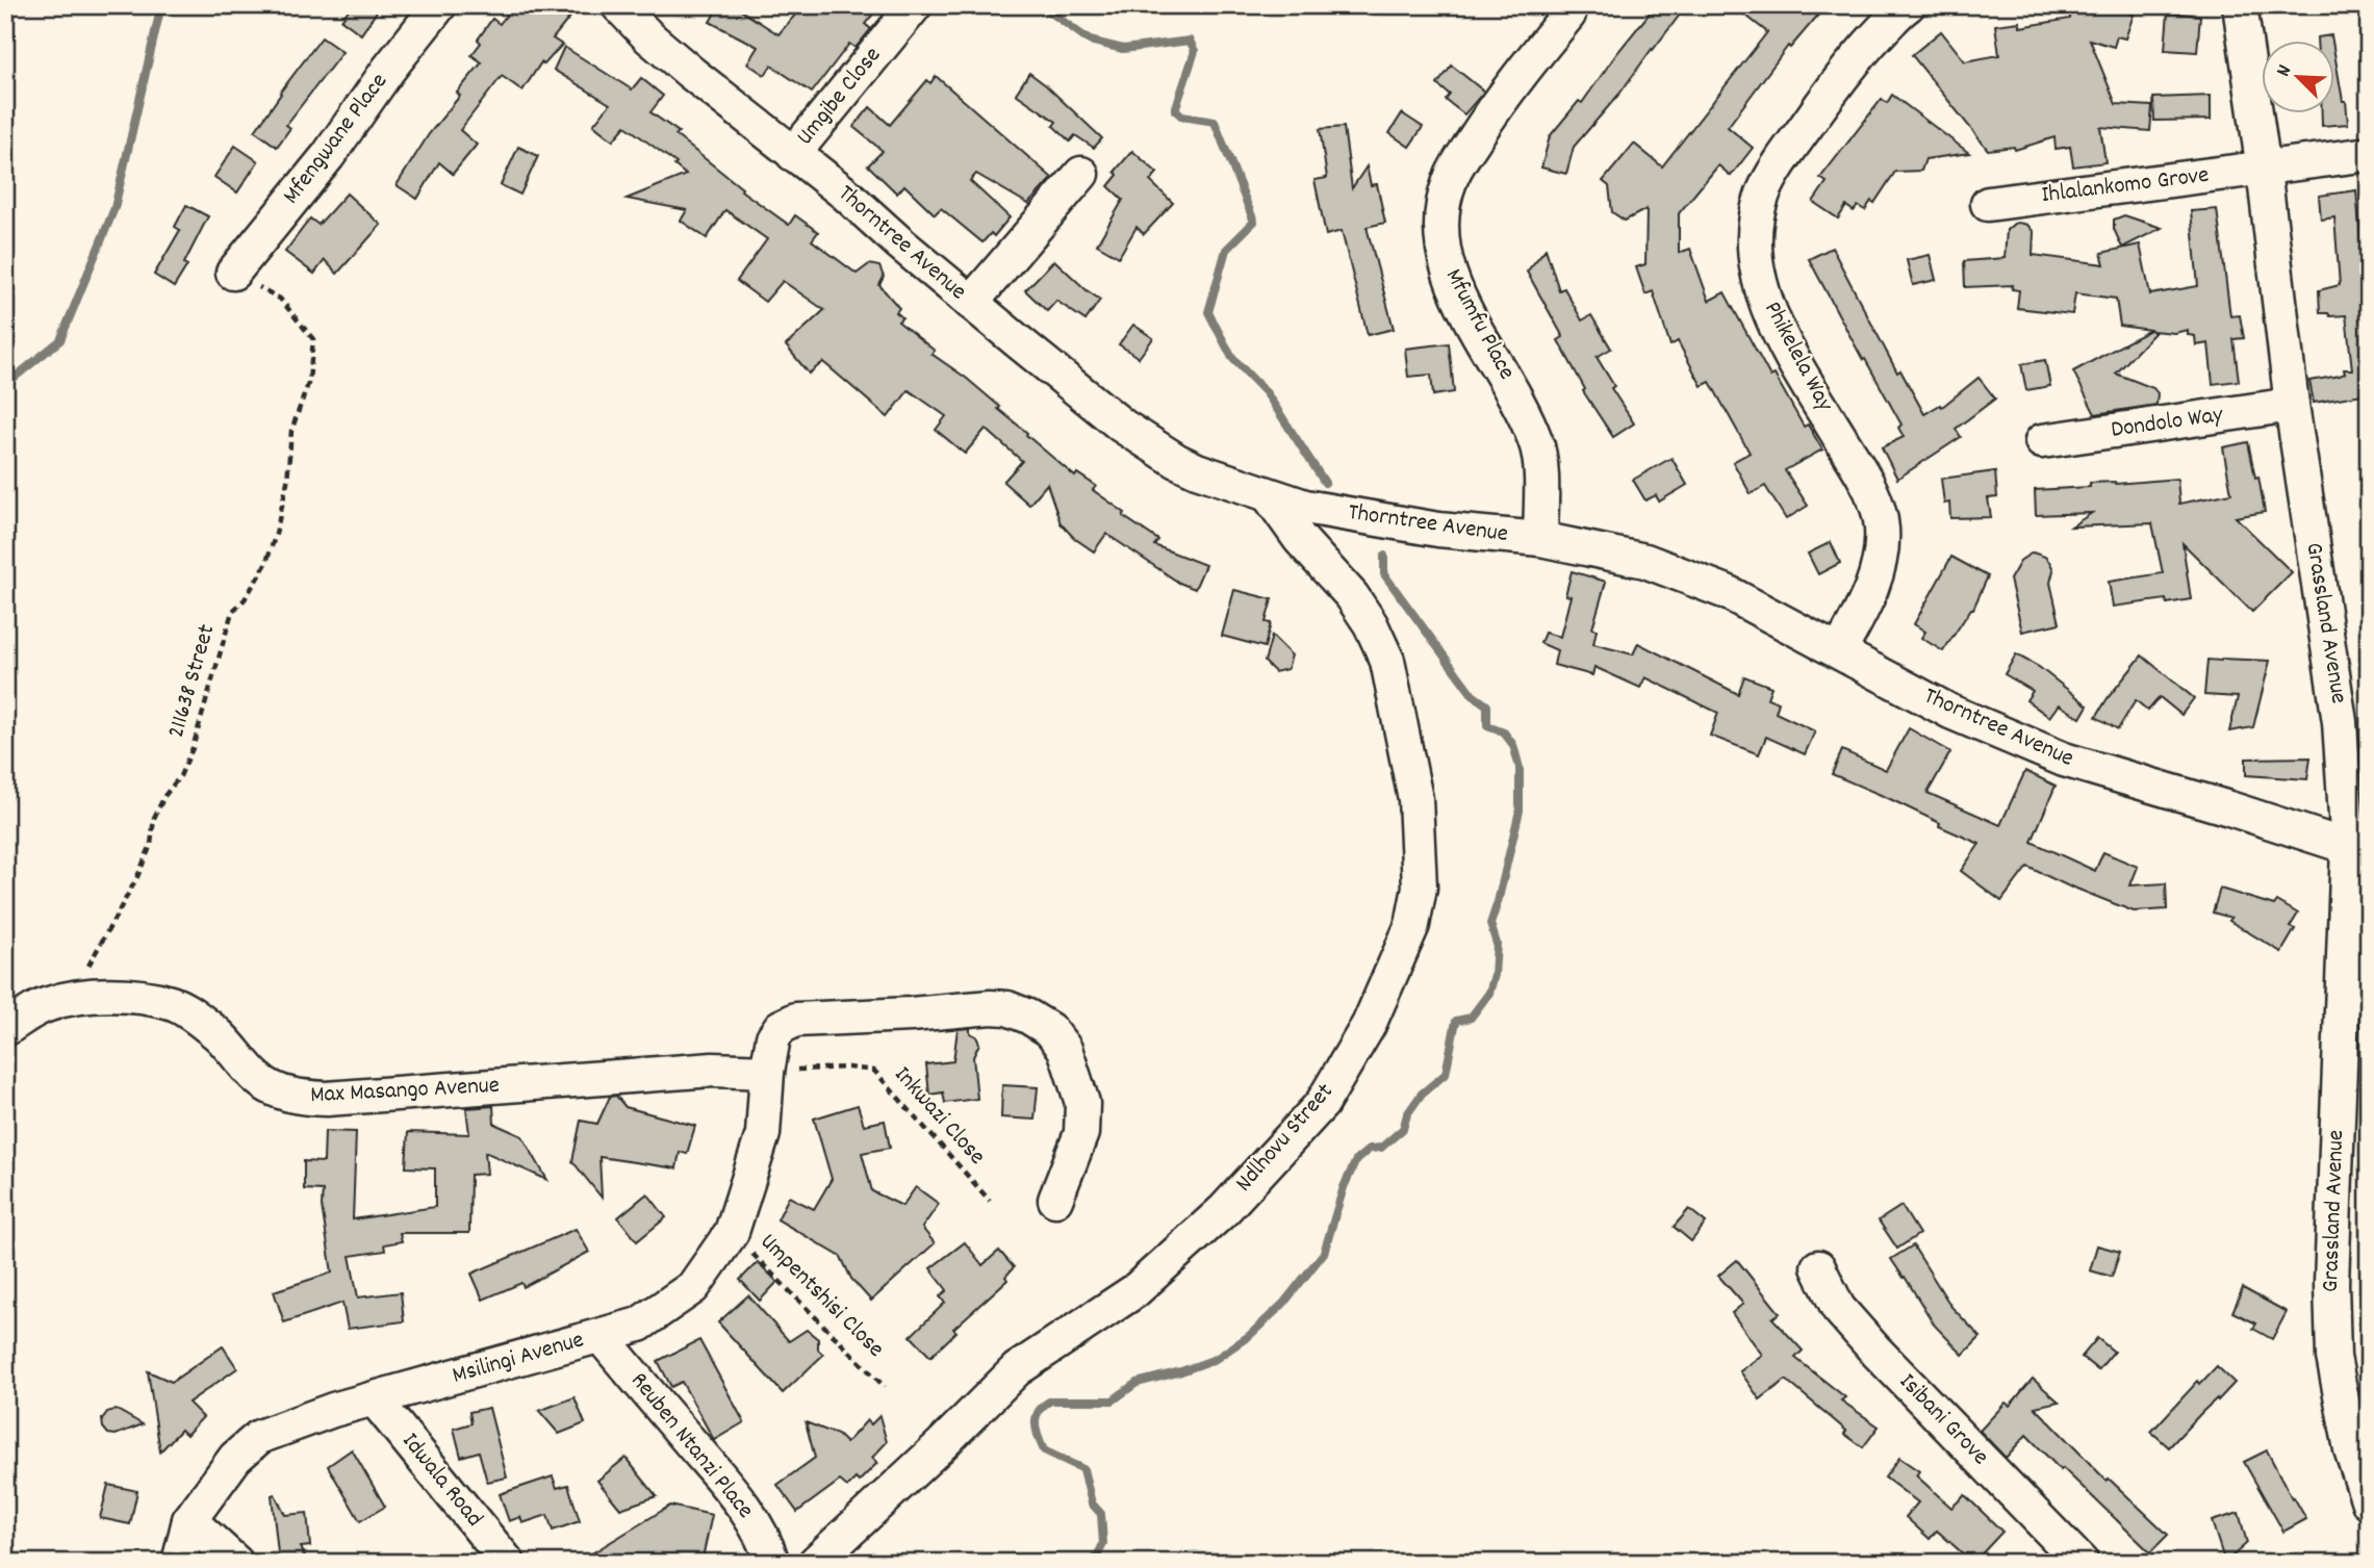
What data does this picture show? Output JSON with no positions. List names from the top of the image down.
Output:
{
  "streets": {
    "street": [
      "Umgibe Close",
      "Mfengwane Place",
      "Ihlalankomo Grove",
      "Thorntree Avenue",
      "Mfumfu Place",
      "Phikelela Way",
      "Dondolo Way",
      "Grassland Avenue",
      "Max Masango Avenue",
      "Ndlhovu Street",
      "Msilingi Avenue",
      "Isibani Grove",
      "Reuben Ntanzi Place",
      "Idwala Road"
    ],
    "path": ["211638 Street", "Inkwazi Close", "Umpentshisi Close"]
  },
  "crossings": [
    ["Umgibe Close", "Thorntree Avenue"],
    ["Mfengwane Place", "211638 Street"],
    ["Ihlalankomo Grove", "Grassland Avenue"],
    ["Thorntree Avenue", "Mfumfu Place"],
    ["Thorntree Avenue", "Phikelela Way"],
    ["Thorntree Avenue", "Grassland Avenue"],
    ["Thorntree Avenue", "Ndlhovu Street"],
    ["Dondolo Way", "Grassland Avenue"],
    ["211638 Street", "Max Masango Avenue"],
    ["Max Masango Avenue", "Inkwazi Close"],
    ["Max Masango Avenue", "Msilingi Avenue"],
    ["Inkwazi Close", "Msilingi Avenue"],
    ["Umpentshisi Close", "Msilingi Avenue"],
    ["Msilingi Avenue", "Reuben Ntanzi Place"],
    ["Msilingi Avenue", "Idwala Road"]
  ],
  "north": "top left"
}
